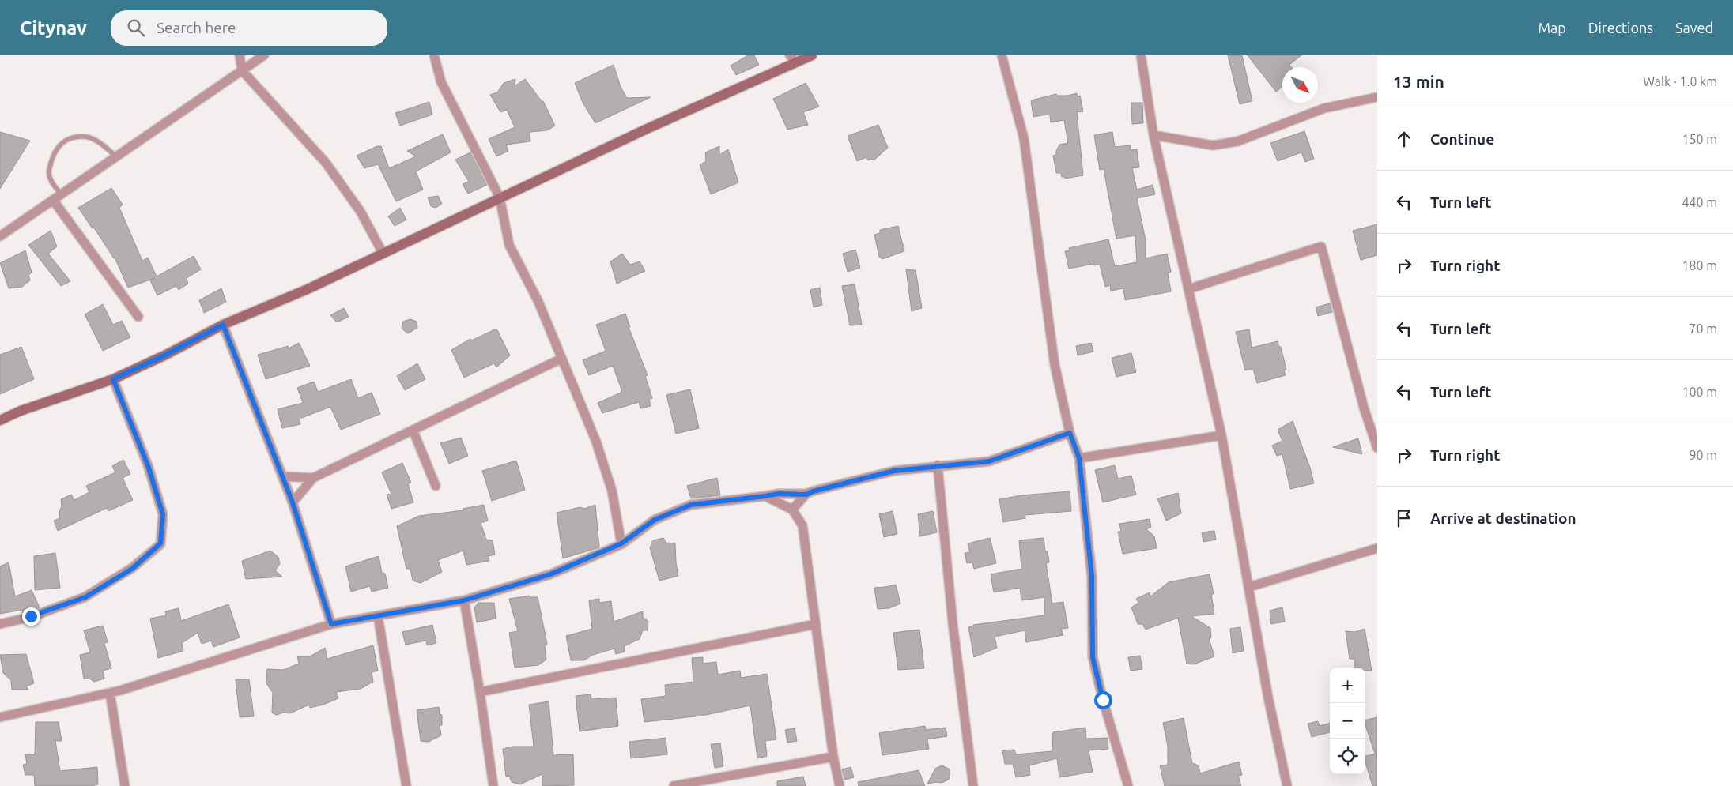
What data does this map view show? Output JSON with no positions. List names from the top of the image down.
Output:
{
  "north": "bottom right",
  "page": {
    "header": "Citynav",
    "search": "Search here",
    "nav": ["Map", "Directions", "Saved"],
    "heading": ["13 min", "Walk · 1.0 km"],
    "list": [
      ["Continue", "150 m"],
      ["Turn left", "440 m"],
      ["Turn right", "180 m"],
      ["Turn left", "70 m"],
      ["Turn left", "100 m"],
      ["Turn right", "90 m"],
      "Arrive at destination"
    ],
    "map_buttons": ["+", "−"]
  }
}
